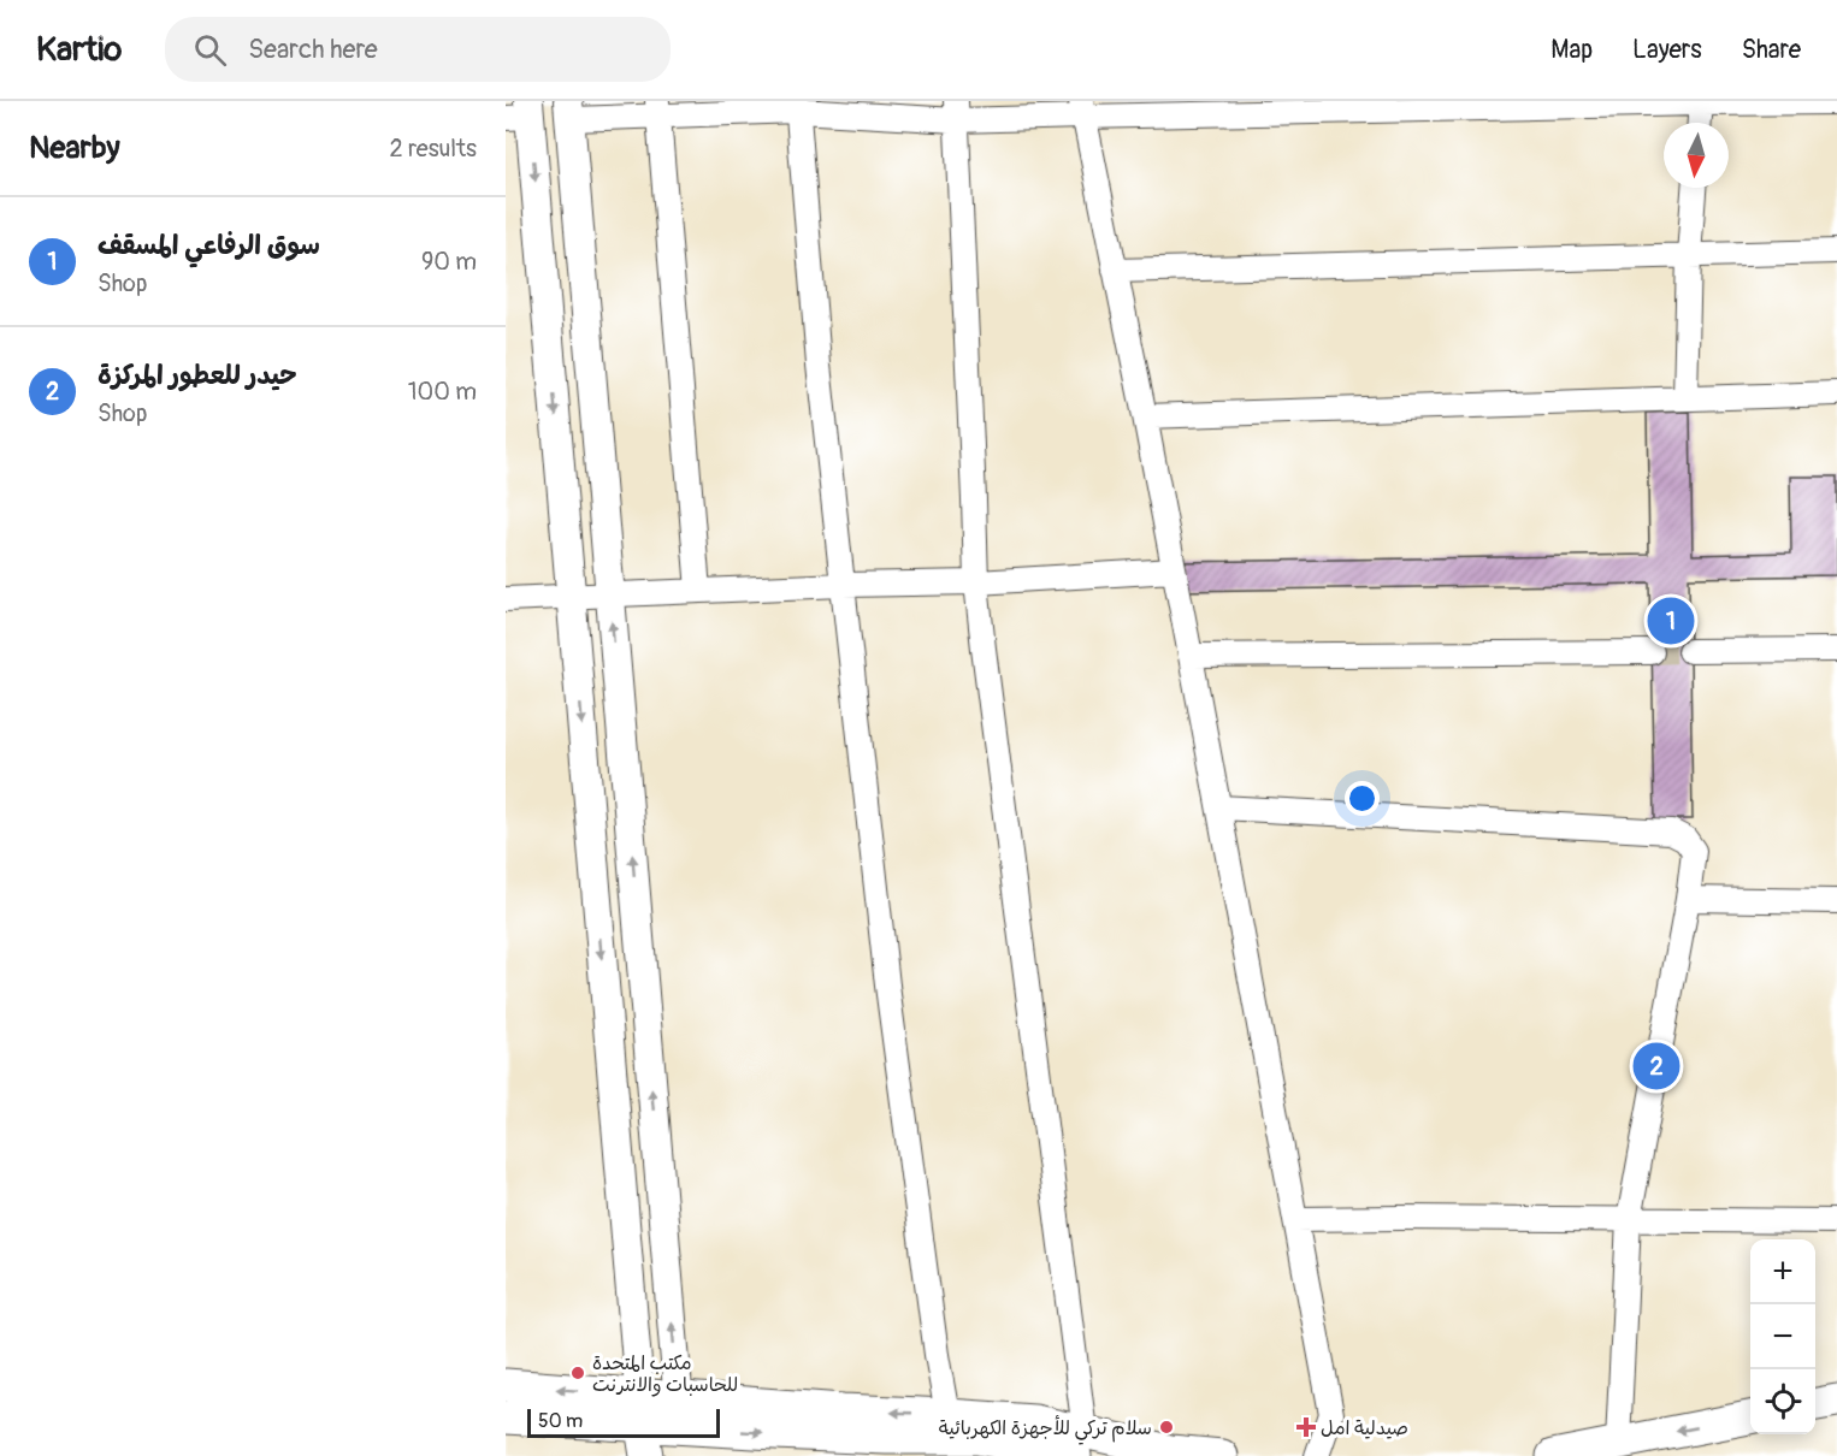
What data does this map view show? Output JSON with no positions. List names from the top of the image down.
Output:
{
  "places": {
    "other": ["مكتب المتحدة للحاسبات والانترنت", "سلام تركي للأجهزة الكهربائية"],
    "health": ["صيدلية امل"]
  },
  "scale_bar": "50 m",
  "north": "bottom",
  "page": {
    "header": "Kartio",
    "search": "Search here",
    "nav": ["Map", "Layers", "Share"],
    "heading": ["Nearby", "2 results"],
    "list": [
      {
        "mark": "1",
        "name": "سوق الرفاعي المسقف",
        "note": "Shop",
        "value": "90 m"
      },
      {
        "mark": "2",
        "name": "حيدر للعطور المركزة",
        "note": "Shop",
        "value": "100 m"
      }
    ],
    "pins": ["1", "2"],
    "map_buttons": ["+", "−"],
    "scale": "50 m"
  }
}
